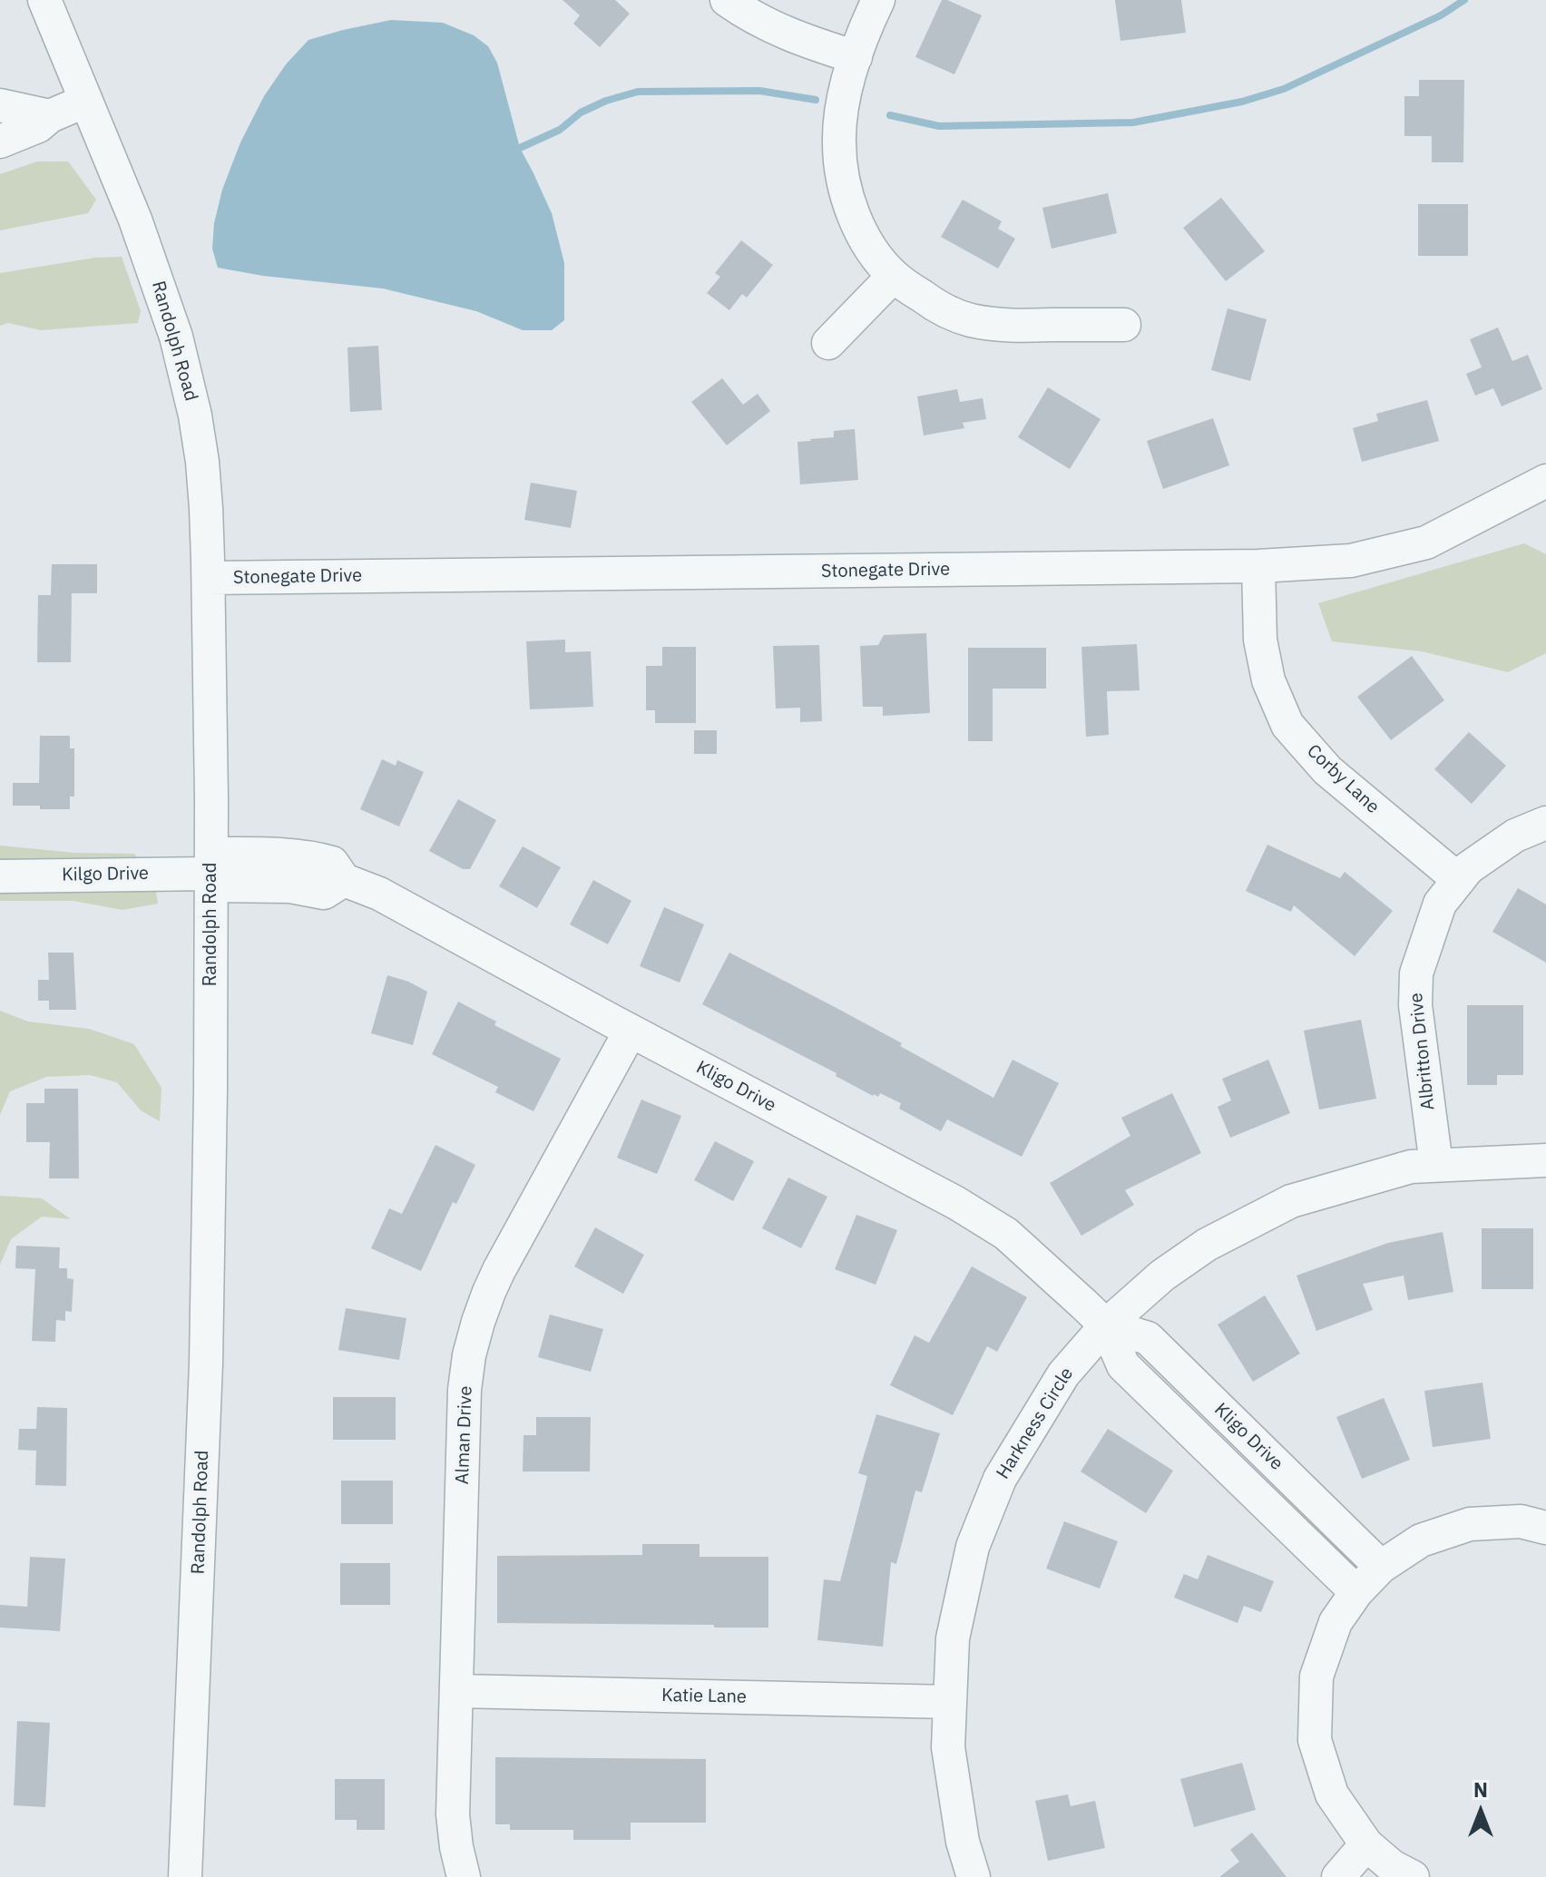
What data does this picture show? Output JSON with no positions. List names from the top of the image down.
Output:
{
  "streets": {
    "street": [
      "Randolph Road",
      "Stonegate Drive",
      "Corby Lane",
      "Kilgo Drive",
      "Albritton Drive",
      "Kligo Drive",
      "Harkness Circle",
      "Alman Drive",
      "Katie Lane"
    ]
  },
  "crossings": [
    ["Randolph Road", "Stonegate Drive"],
    ["Randolph Road", "Kilgo Drive"],
    ["Randolph Road", "Kligo Drive"],
    ["Stonegate Drive", "Corby Lane"],
    ["Corby Lane", "Albritton Drive"],
    ["Kilgo Drive", "Kligo Drive"],
    ["Albritton Drive", "Harkness Circle"],
    ["Kligo Drive", "Harkness Circle"],
    ["Kligo Drive", "Alman Drive"],
    ["Harkness Circle", "Katie Lane"],
    ["Alman Drive", "Katie Lane"]
  ],
  "north": "top"
}
